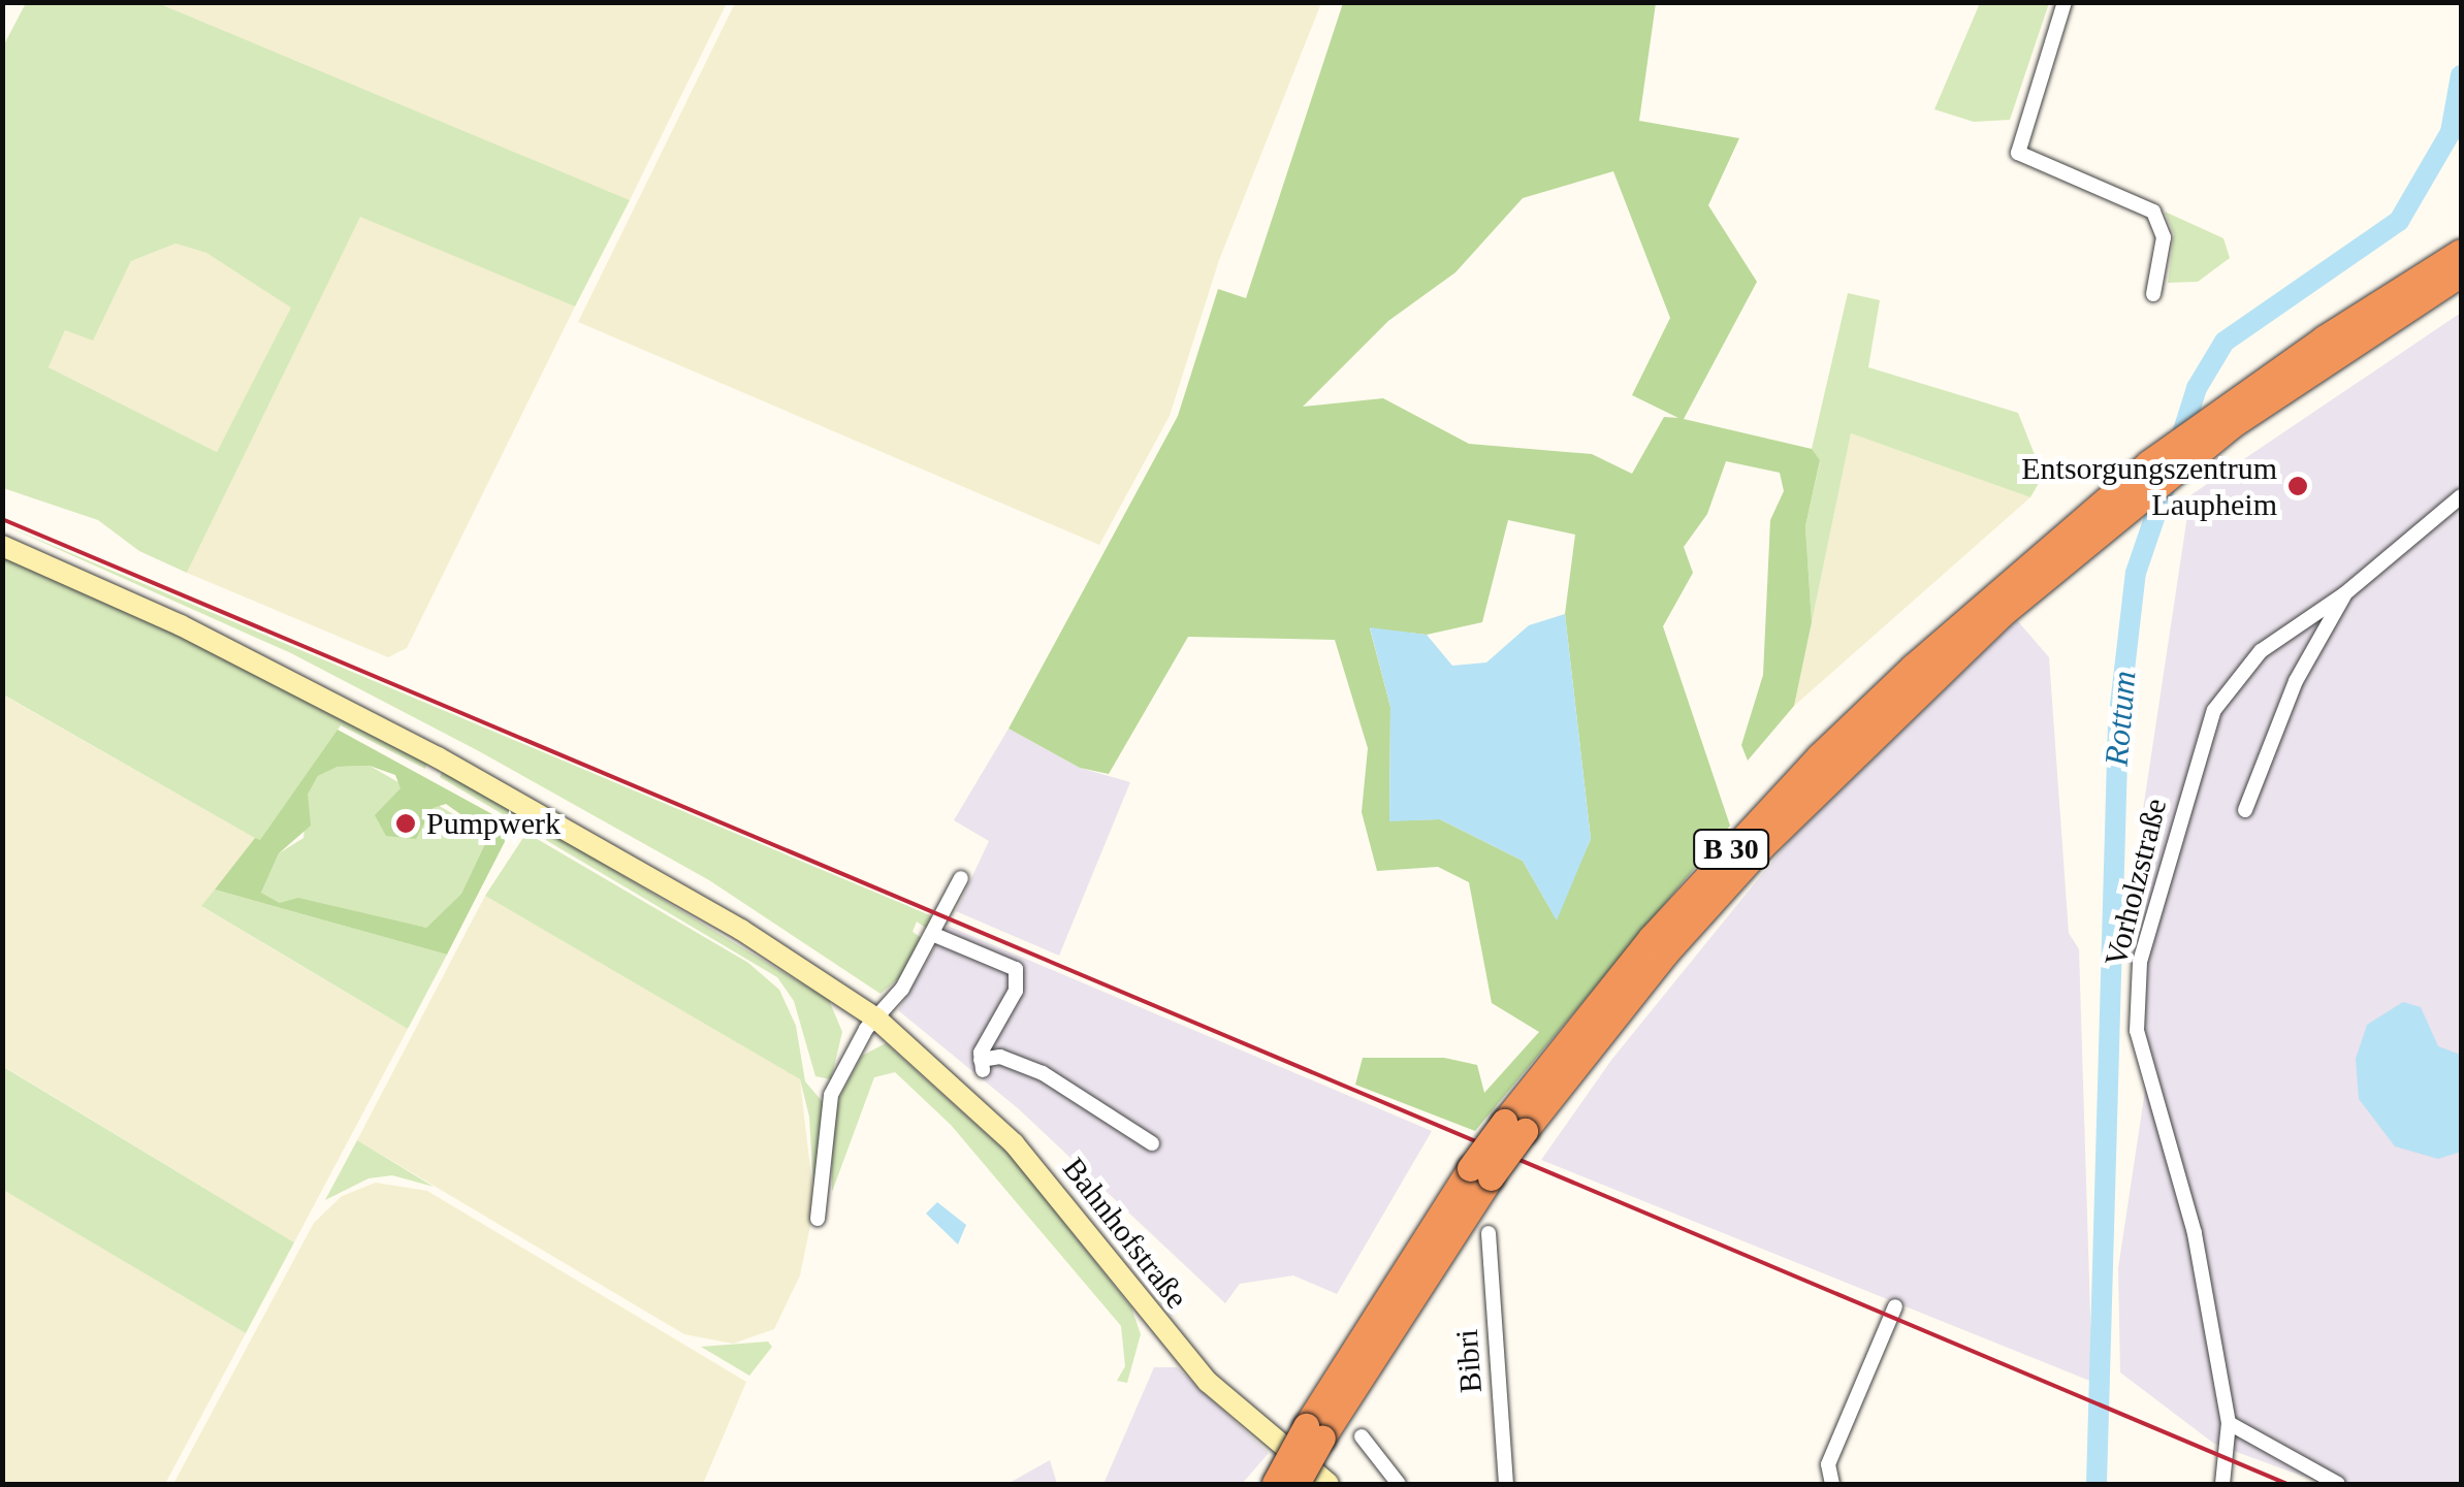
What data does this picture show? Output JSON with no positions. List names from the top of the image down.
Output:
{
  "streets": {
    "highway": ["B 30"],
    "main road": ["Bahnhofstraße"],
    "street": ["Vorholzstraße", "Bibri"]
  },
  "water": ["Rottum"],
  "places": ["Entsorgungszentrum Laupheim", "Pumpwerk"]
}
